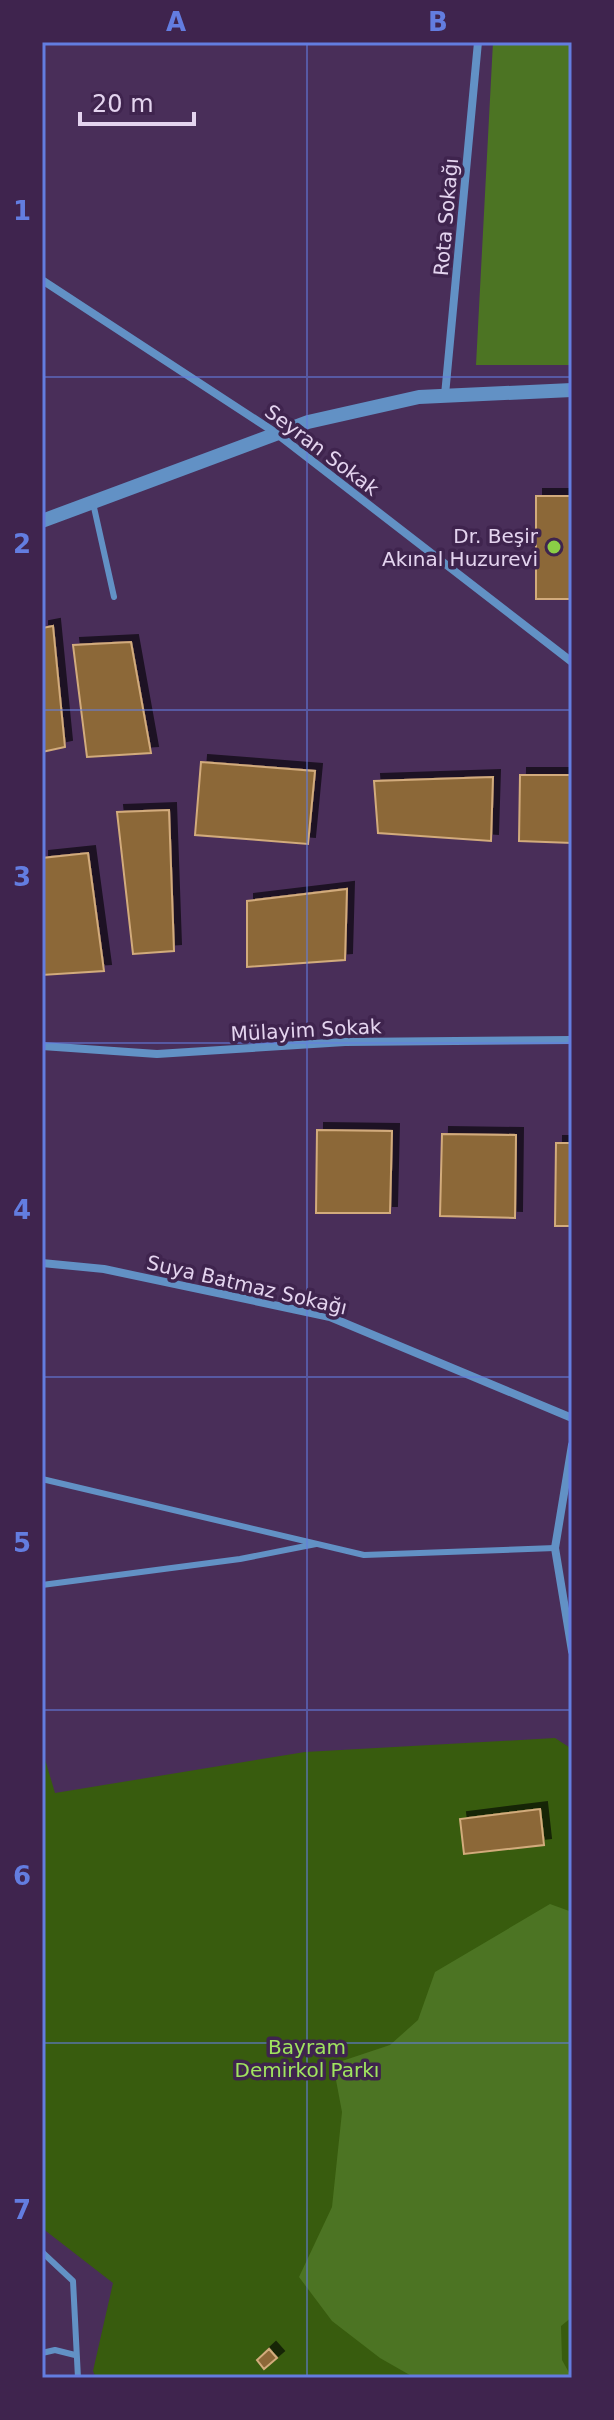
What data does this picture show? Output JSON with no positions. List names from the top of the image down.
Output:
{
  "streets": {
    "street": [
      "Rota Sokağı",
      "Seyran Sokak",
      "Mülayim Sokak",
      "Suya Batmaz Sokağı"
    ]
  },
  "parks": ["Bayram Demirkol Parkı"],
  "places": ["Dr. Beşir Akınal Huzurevi"],
  "scale_bar": "20 m",
  "grid": {
    "columns": ["A", "B"],
    "rows": [
      "1",
      "2",
      "3",
      "4",
      "5",
      "6",
      "7"
    ]
  }
}
